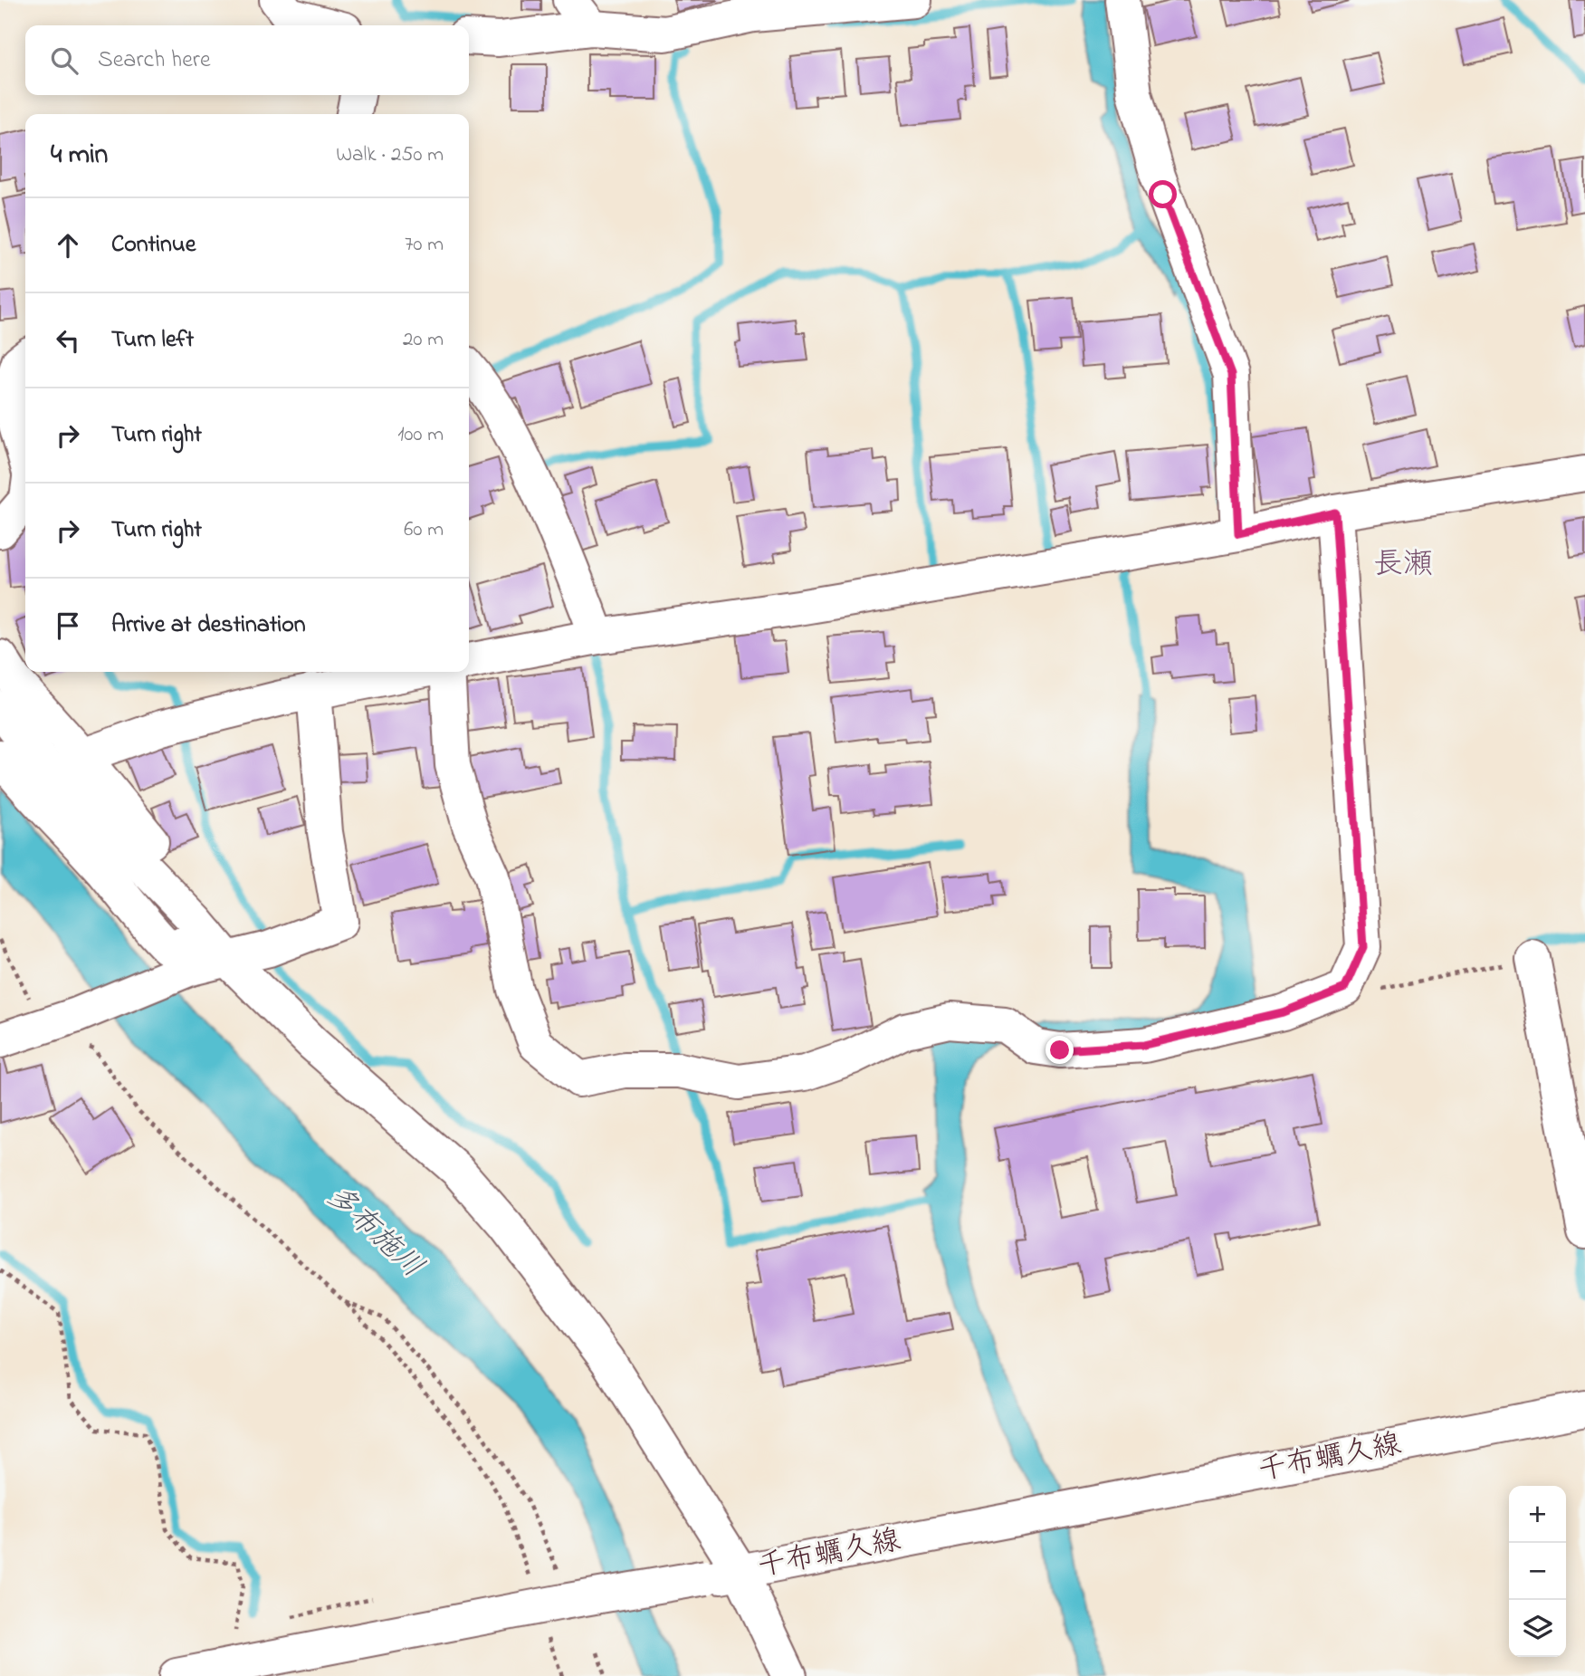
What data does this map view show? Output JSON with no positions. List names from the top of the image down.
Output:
{
  "streets": {
    "street": ["千布蠣久線"]
  },
  "districts": ["長瀬"],
  "water": ["多布施川"],
  "page": {
    "search": "Search here",
    "heading": ["4 min", "Walk · 250 m"],
    "list": [
      ["Continue", "70 m"],
      ["Turn left", "20 m"],
      ["Turn right", "100 m"],
      ["Turn right", "60 m"],
      "Arrive at destination"
    ],
    "map_buttons": ["+", "−"]
  }
}
